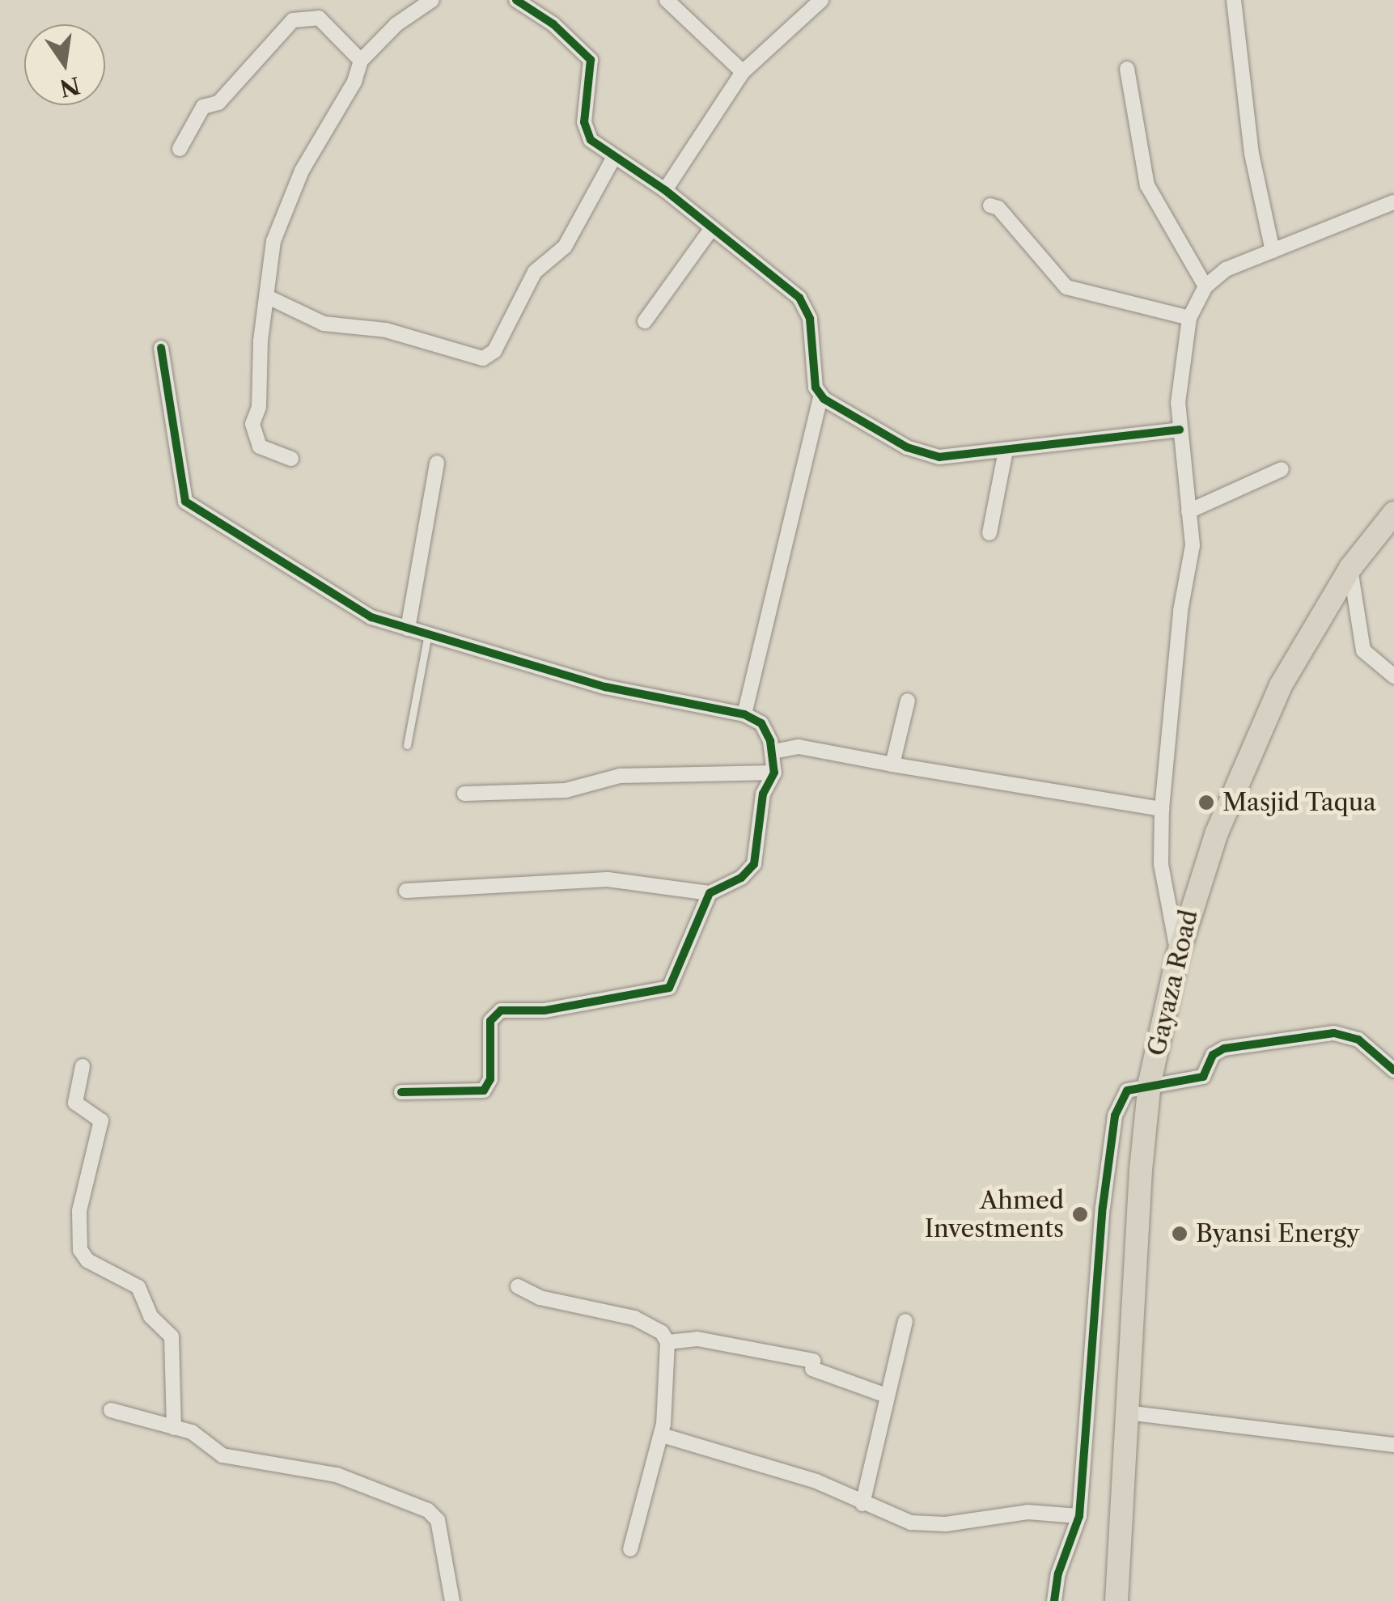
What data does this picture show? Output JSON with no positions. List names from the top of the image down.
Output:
{
  "streets": {
    "main road": ["Gayaza Road"]
  },
  "places": ["Masjid Taqua", "Ahmed Investments", "Byansi Energy"],
  "north": "bottom"
}
